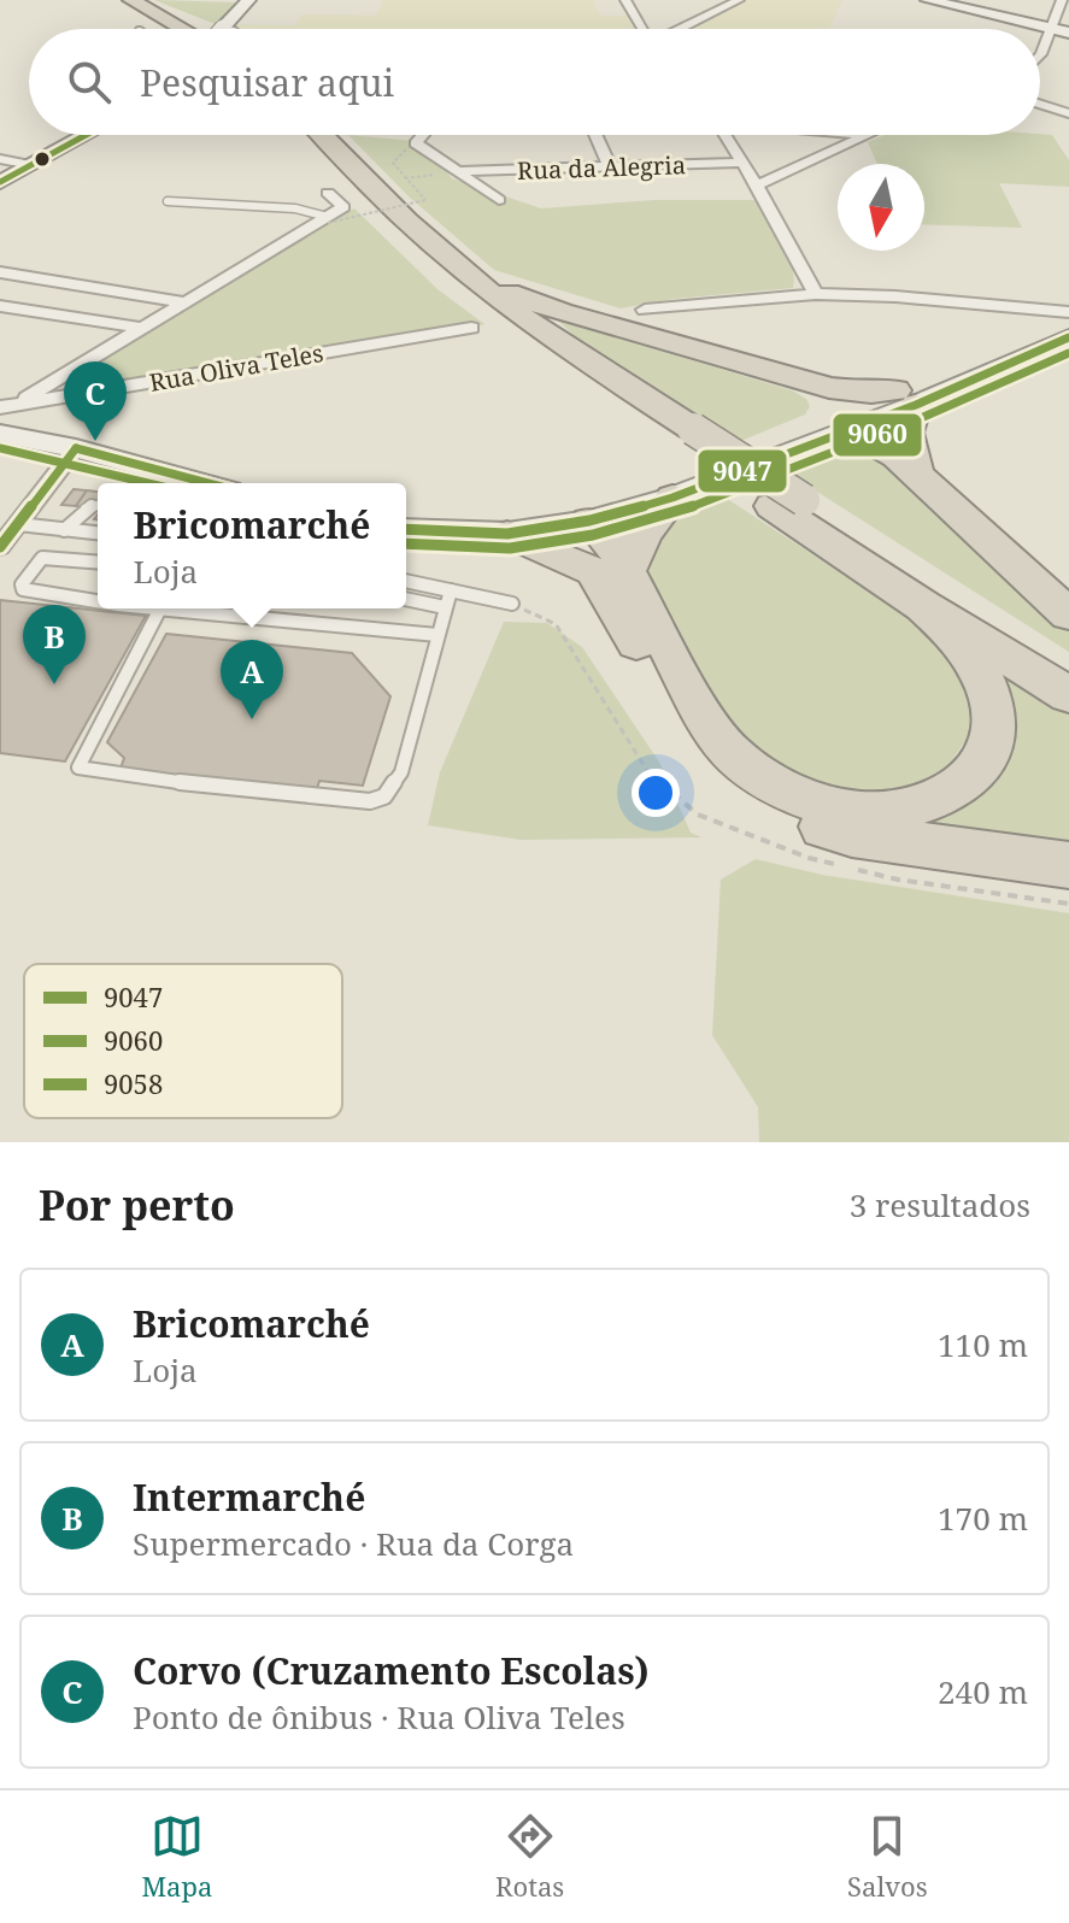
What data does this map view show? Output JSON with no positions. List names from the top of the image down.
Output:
{
  "streets": {
    "street": ["Rua da Alegria", "Rua Oliva Teles"]
  },
  "lines": ["transit line 9058", "transit line 9047", "transit line 9060"],
  "legend": ["9047", "9060", "9058"],
  "north": "bottom",
  "page": {
    "search": "Pesquisar aqui",
    "pins": ["C", "B", "A"],
    "popup": ["Bricomarché", "Loja"],
    "heading": ["Por perto", "3 resultados"],
    "list": [
      {
        "mark": "A",
        "name": "Bricomarché",
        "note": "Loja",
        "value": "110 m"
      },
      {
        "mark": "B",
        "name": "Intermarché",
        "note": "Supermercado · Rua da Corga",
        "value": "170 m"
      },
      {
        "mark": "C",
        "name": "Corvo (Cruzamento Escolas)",
        "note": "Ponto de ônibus · Rua Oliva Teles",
        "value": "240 m"
      }
    ],
    "nav": ["Mapa", "Rotas", "Salvos"]
  }
}
